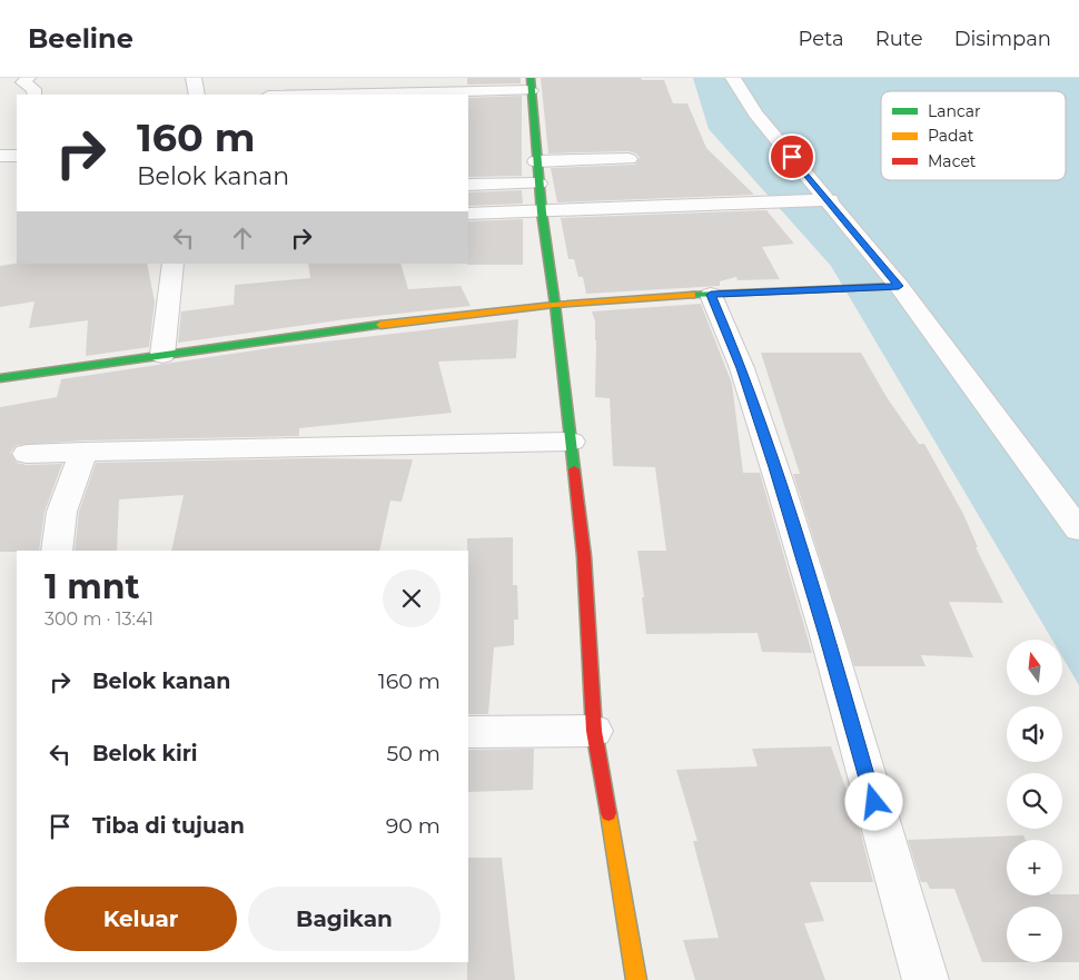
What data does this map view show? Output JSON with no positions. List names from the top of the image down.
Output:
{
  "legend": ["Lancar", "Padat", "Macet"],
  "north": "top",
  "page": {
    "header": "Beeline",
    "nav": ["Peta", "Rute", "Disimpan"],
    "turn": ["160 m", "Belok kanan"],
    "heading": ["1 mnt", "300 m · 13:41"],
    "map_buttons": ["+", "−"],
    "list": [
      {
        "name": "Belok kanan",
        "value": "160 m"
      },
      {
        "name": "Belok kiri",
        "value": "50 m"
      },
      {
        "name": "Tiba di tujuan",
        "value": "90 m"
      }
    ],
    "buttons": ["Keluar", "Bagikan"]
  }
}
